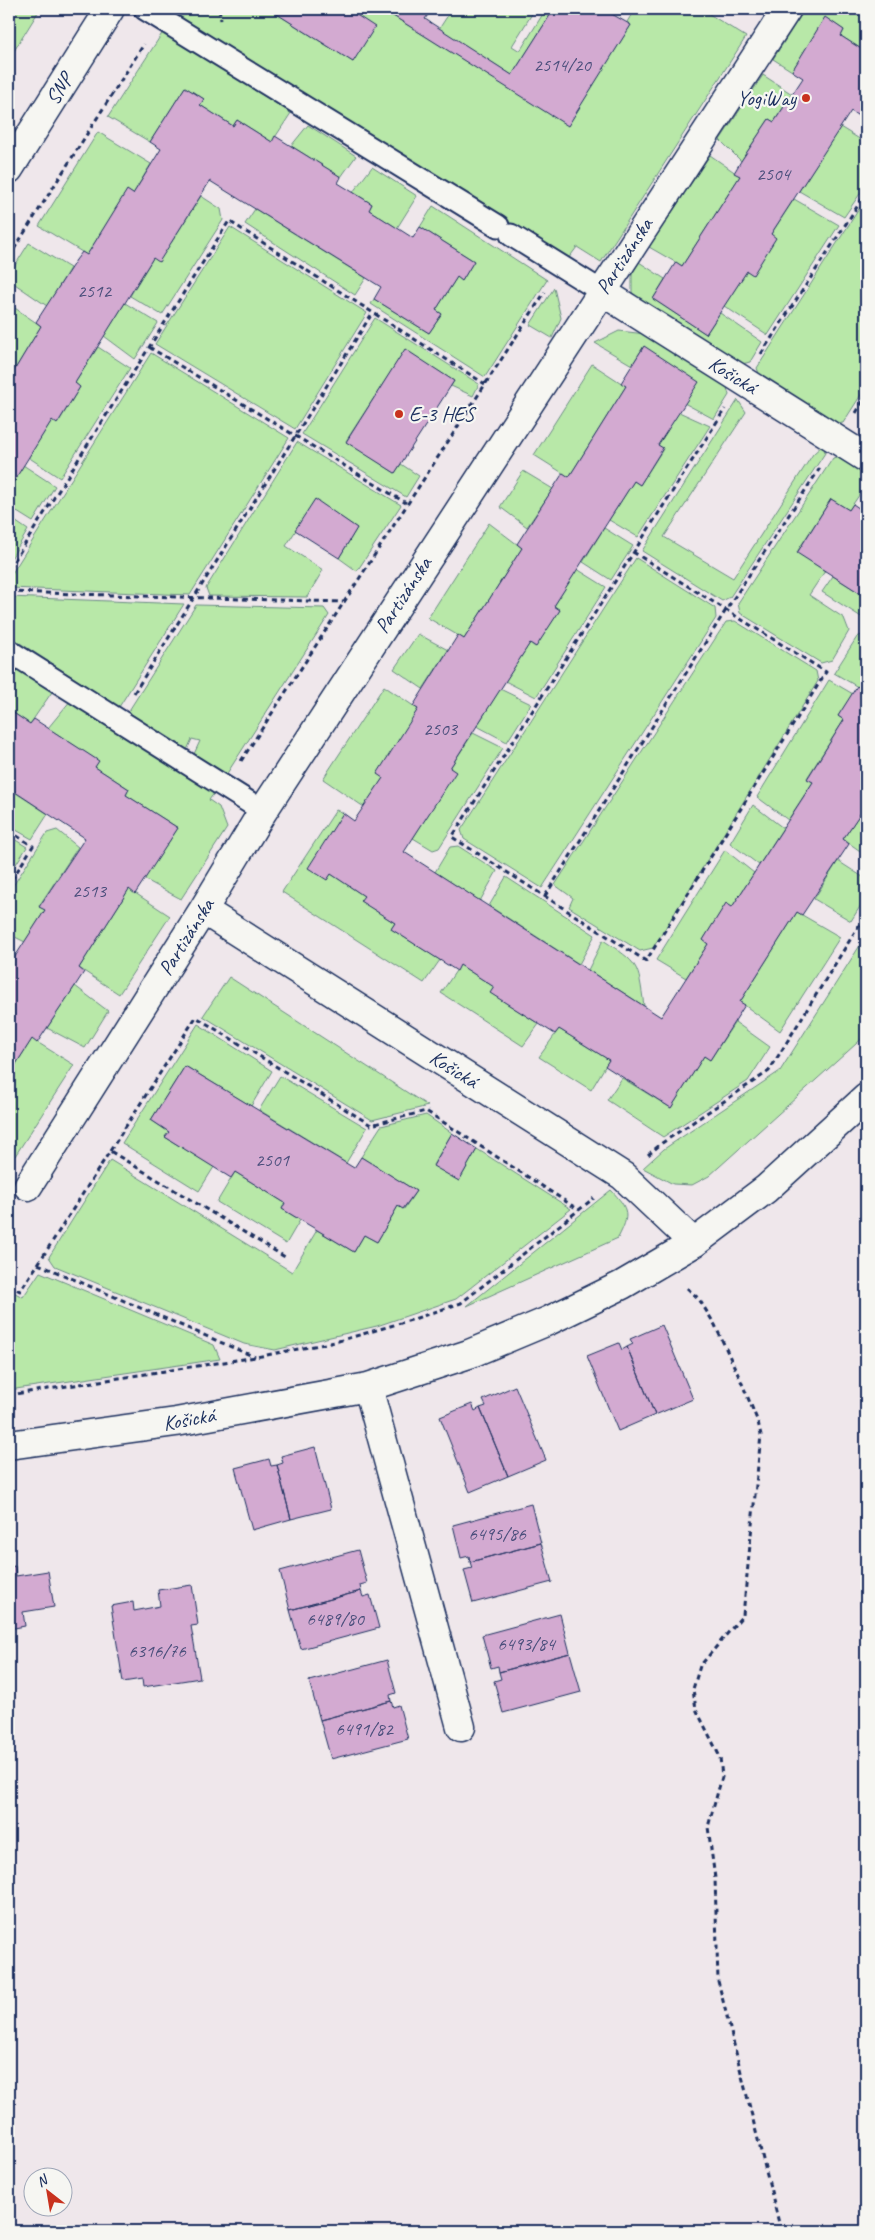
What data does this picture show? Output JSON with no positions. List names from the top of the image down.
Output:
{
  "streets": {
    "street": ["SNP", "Partizánska", "Košická"]
  },
  "crossings": [
    ["Partizánska", "Košická"]
  ],
  "places": ["YogiWay", "E-3 HES"],
  "house_numbers": [
    "2514/20",
    "2504",
    "2512",
    "2503",
    "2513",
    "2501",
    "6495/86",
    "6489/80",
    "6493/84",
    "6316/76",
    "6491/82"
  ],
  "north": "top left"
}
